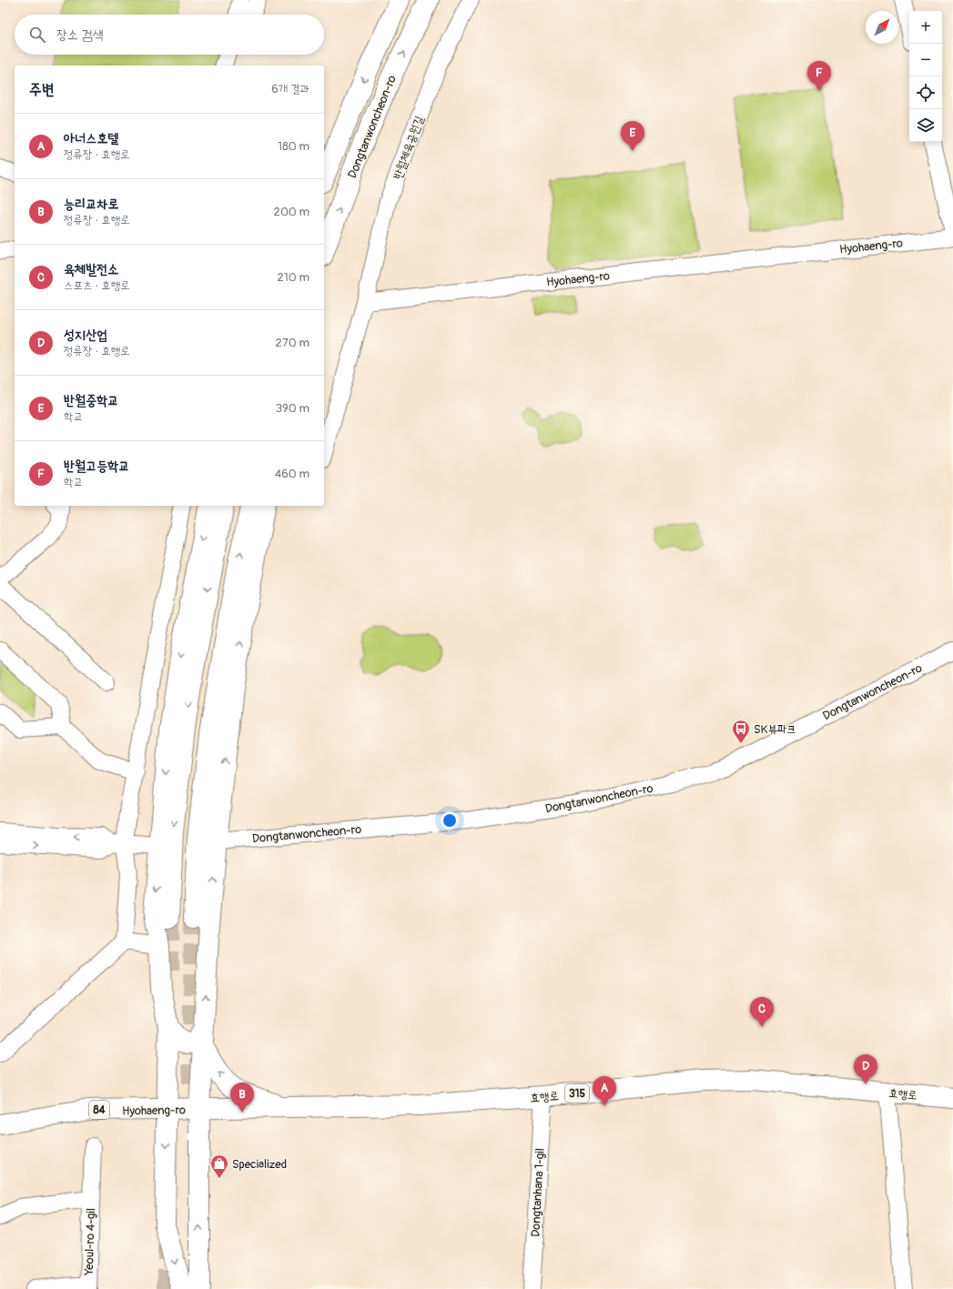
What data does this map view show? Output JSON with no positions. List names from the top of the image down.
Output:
{
  "streets": {
    "main road": [
      "Dongtanwoncheon-ro",
      "Hyohaeng-ro",
      "315",
      "효행로",
      "84"
    ],
    "street": ["반월체육공원길", "Dongtanhana 1-gil", "Yeoul-ro 4-gil"]
  },
  "crossings": [
    ["반월체육공원길", "Hyohaeng-ro"],
    ["Hyohaeng-ro", "효행로"],
    ["효행로", "Dongtanhana 1-gil"]
  ],
  "places": {
    "bus stop": ["SK뷰파크"],
    "shop": ["Specialized"]
  },
  "north": "top right",
  "page": {
    "map_buttons": ["+", "−"],
    "search": "장소 검색",
    "pins": [
      "F",
      "E",
      "C",
      "D",
      "A",
      "B"
    ],
    "heading": ["주변", "6개 결과"],
    "list": [
      {
        "mark": "A",
        "name": "아너스호텔",
        "note": "정류장 · 효행로",
        "value": "180 m"
      },
      {
        "mark": "B",
        "name": "능리교차로",
        "note": "정류장 · 효행로",
        "value": "200 m"
      },
      {
        "mark": "C",
        "name": "육체발전소",
        "note": "스포츠 · 효행로",
        "value": "210 m"
      },
      {
        "mark": "D",
        "name": "성지산업",
        "note": "정류장 · 효행로",
        "value": "270 m"
      },
      {
        "mark": "E",
        "name": "반월중학교",
        "note": "학교",
        "value": "390 m"
      },
      {
        "mark": "F",
        "name": "반월고등학교",
        "note": "학교",
        "value": "460 m"
      }
    ]
  }
}
